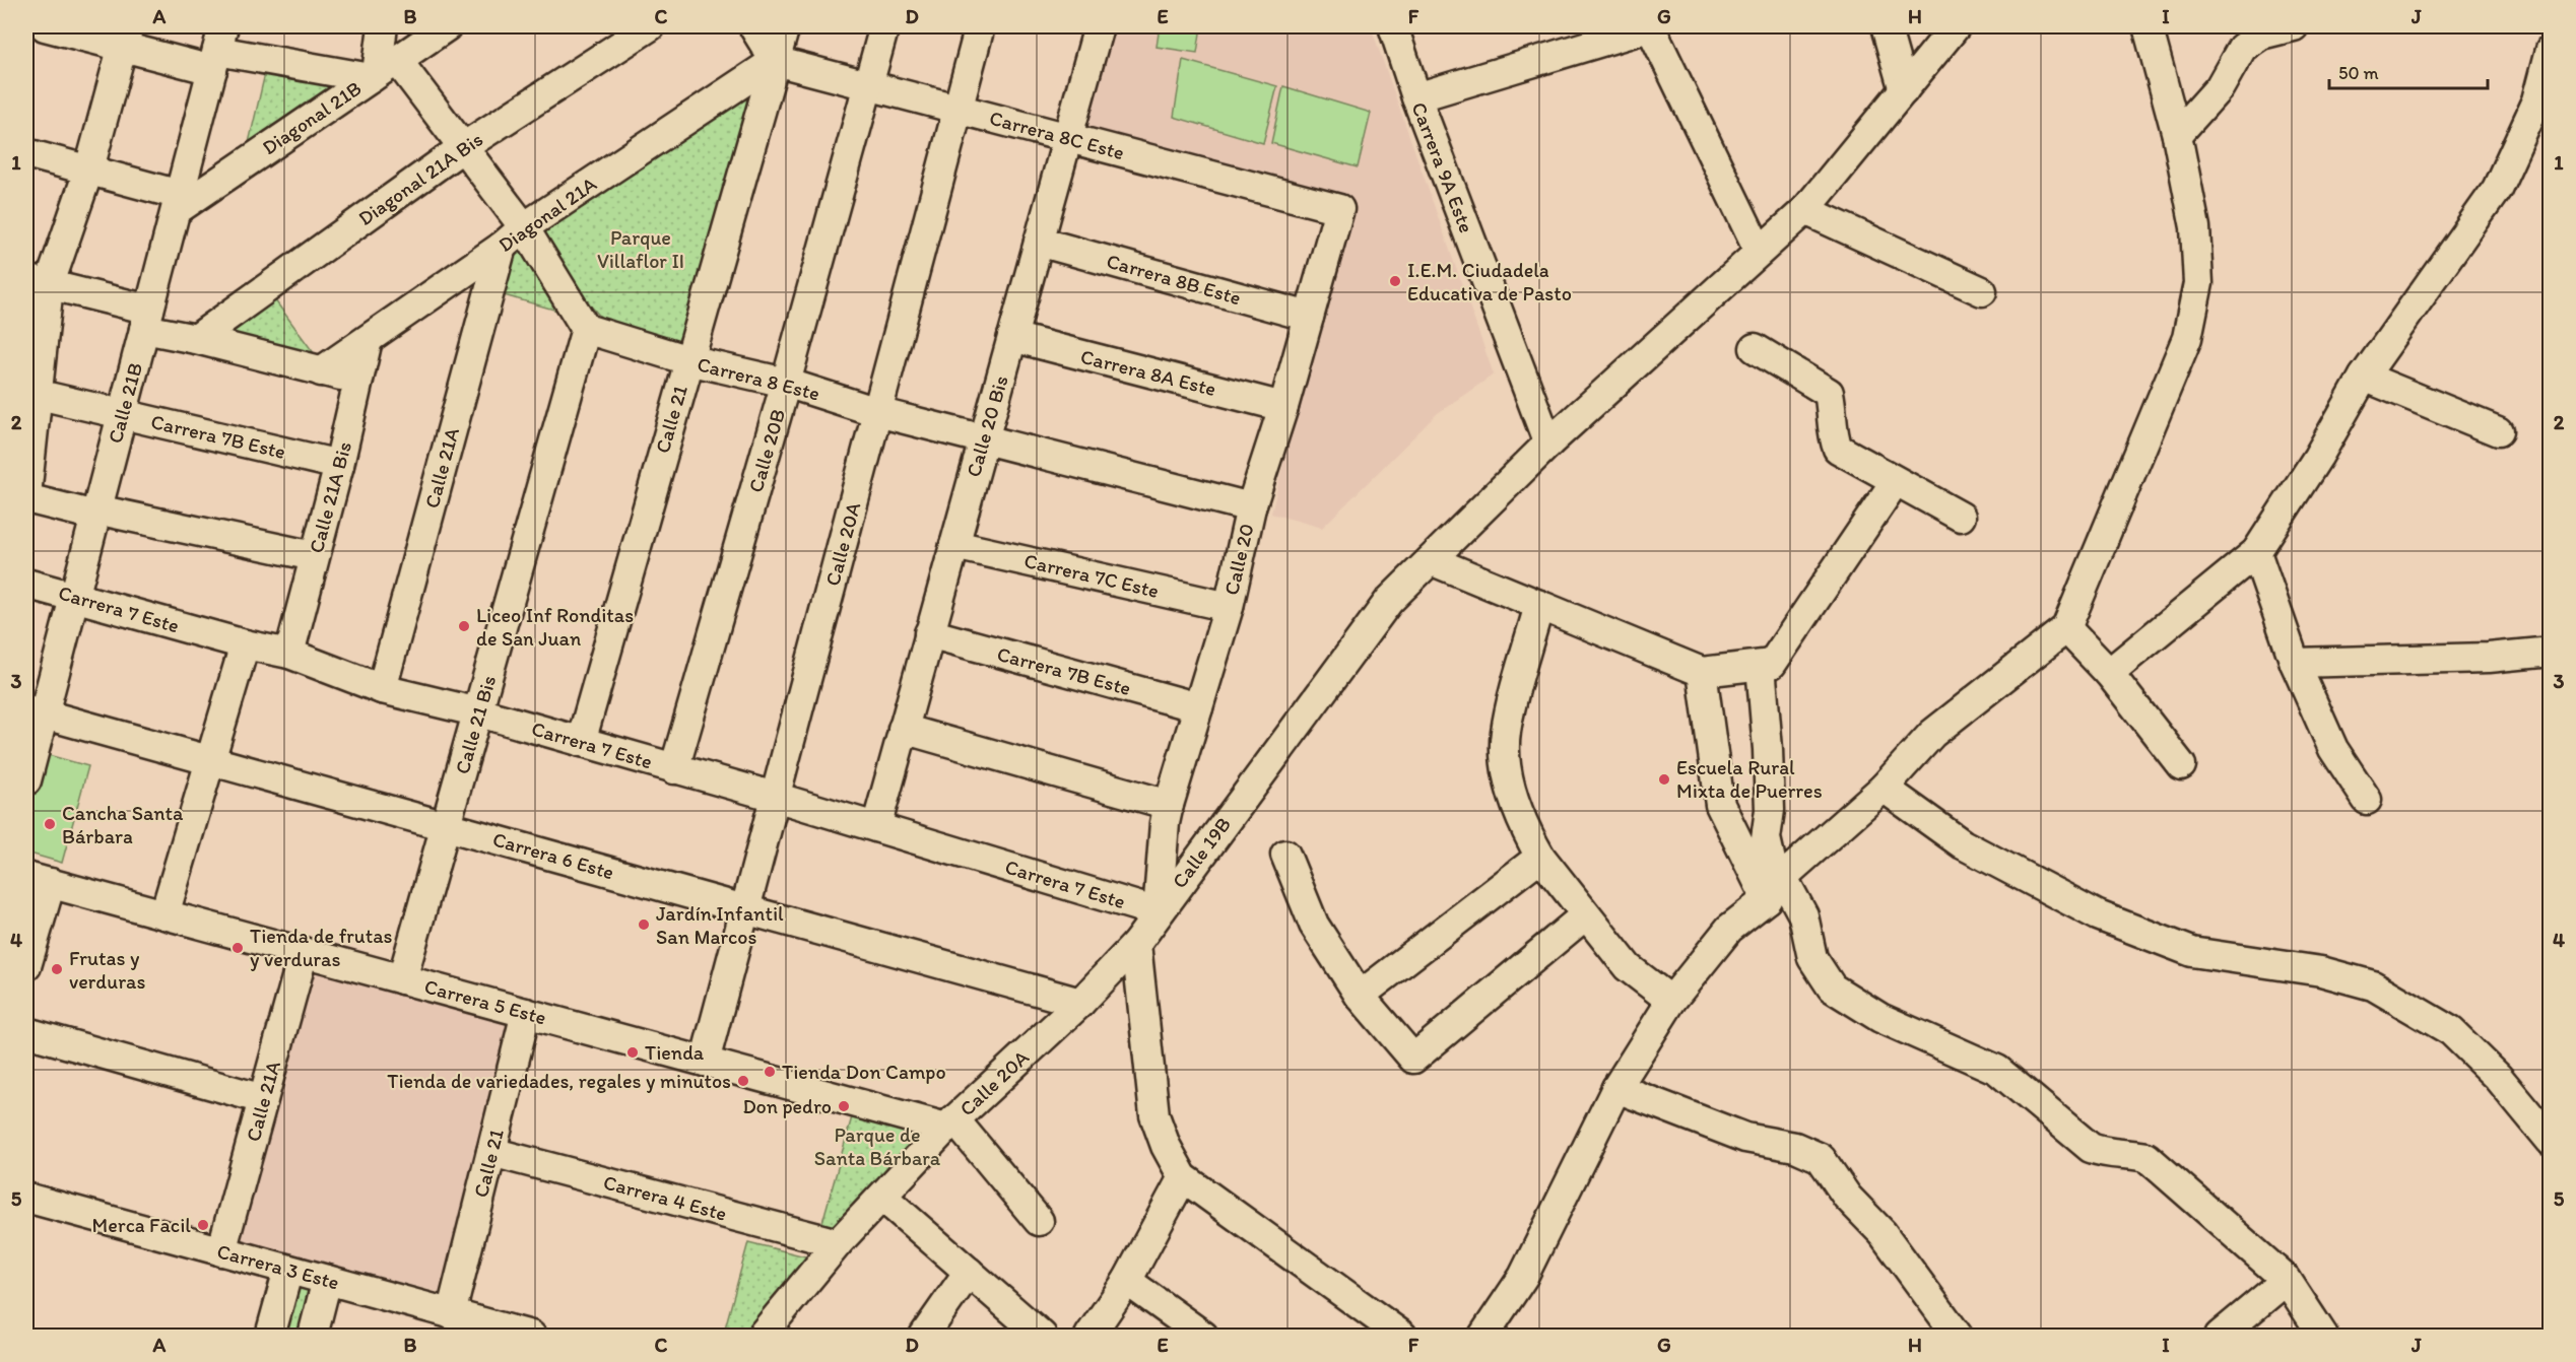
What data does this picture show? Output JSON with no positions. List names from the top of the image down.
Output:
{
  "streets": {
    "street": [
      "Diagonal 21B",
      "Carrera 8C Este",
      "Carrera 9A Este",
      "Diagonal 21A Bis",
      "Diagonal 21A",
      "Carrera 8B Este",
      "Carrera 8A Este",
      "Carrera 8 Este",
      "Calle 21B",
      "Calle 21",
      "Calle 20 Bis",
      "Carrera 7B Este",
      "Calle 20B",
      "Calle 21A",
      "Calle 21A Bis",
      "Calle 20A",
      "Calle 20",
      "Carrera 7C Este",
      "Carrera 7 Este",
      "Calle 21 Bis",
      "Calle 19B",
      "Carrera 6 Este",
      "Carrera 5 Este",
      "Carrera 4 Este",
      "Carrera 3 Este"
    ]
  },
  "crossings": [
    ["Diagonal 21B", "Calle 21B"],
    ["Carrera 8C Este", "Diagonal 21A"],
    ["Carrera 8C Este", "Calle 21"],
    ["Carrera 8C Este", "Calle 20 Bis"],
    ["Carrera 8C Este", "Calle 20B"],
    ["Carrera 8C Este", "Calle 20A"],
    ["Carrera 8C Este", "Calle 20"],
    ["Carrera 9A Este", "Calle 19B"],
    ["Diagonal 21A", "Calle 21"],
    ["Diagonal 21A", "Calle 21A"],
    ["Diagonal 21A", "Calle 21A Bis"],
    ["Carrera 8B Este", "Calle 20 Bis"],
    ["Carrera 8B Este", "Calle 20"],
    ["Carrera 8A Este", "Calle 20 Bis"],
    ["Carrera 8A Este", "Calle 20"],
    ["Carrera 8 Este", "Calle 21"],
    ["Carrera 8 Este", "Calle 20 Bis"],
    ["Carrera 8 Este", "Calle 20B"],
    ["Carrera 8 Este", "Calle 20A"],
    ["Carrera 8 Este", "Calle 20"],
    ["Carrera 8 Este", "Calle 21 Bis"],
    ["Calle 21B", "Carrera 7B Este"],
    ["Calle 21B", "Carrera 7 Este"],
    ["Calle 21B", "Carrera 6 Este"],
    ["Calle 21", "Carrera 7 Este"],
    ["Calle 21", "Carrera 5 Este"],
    ["Calle 21", "Carrera 4 Este"],
    ["Calle 21", "Carrera 3 Este"],
    ["Calle 20 Bis", "Carrera 7B Este"],
    ["Calle 20 Bis", "Carrera 7C Este"],
    ["Calle 20 Bis", "Carrera 7 Este"],
    ["Carrera 7B Este", "Calle 21A Bis"],
    ["Carrera 7B Este", "Calle 20"],
    ["Calle 20B", "Carrera 7 Este"],
    ["Calle 21A", "Carrera 7 Este"],
    ["Calle 21A", "Carrera 5 Este"],
    ["Calle 21A", "Carrera 3 Este"],
    ["Calle 21A Bis", "Carrera 7 Este"],
    ["Calle 20A", "Carrera 7 Este"],
    ["Calle 20A", "Calle 19B"],
    ["Calle 20A", "Carrera 6 Este"],
    ["Calle 20A", "Carrera 5 Este"],
    ["Calle 20A", "Carrera 4 Este"],
    ["Calle 20", "Carrera 7C Este"],
    ["Calle 20", "Carrera 7 Este"],
    ["Calle 20", "Calle 19B"],
    ["Carrera 7 Este", "Calle 21 Bis"],
    ["Carrera 7 Este", "Calle 19B"],
    ["Calle 21 Bis", "Carrera 6 Este"],
    ["Calle 21 Bis", "Carrera 5 Este"]
  ],
  "parks": ["Parque Villaflor II", "Parque de Santa Bárbara"],
  "places": [
    "I.E.M. Ciudadela Educativa de Pasto",
    "Liceo Inf Ronditas de San Juan",
    "Escuela Rural Mixta de Puerres",
    "Cancha Santa Bárbara",
    "Jardín Infantil San Marcos",
    "Tienda de frutas y verduras",
    "Frutas y verduras",
    "Tienda",
    "Tienda Don Campo",
    "Tienda de variedades, regales y minutos",
    "Don pedro",
    "Merca Facil"
  ],
  "scale_bar": "50 m",
  "grid": {
    "columns": [
      "A",
      "B",
      "C",
      "D",
      "E",
      "F",
      "G",
      "H",
      "I",
      "J"
    ],
    "rows": [
      "1",
      "2",
      "3",
      "4",
      "5"
    ]
  }
}
